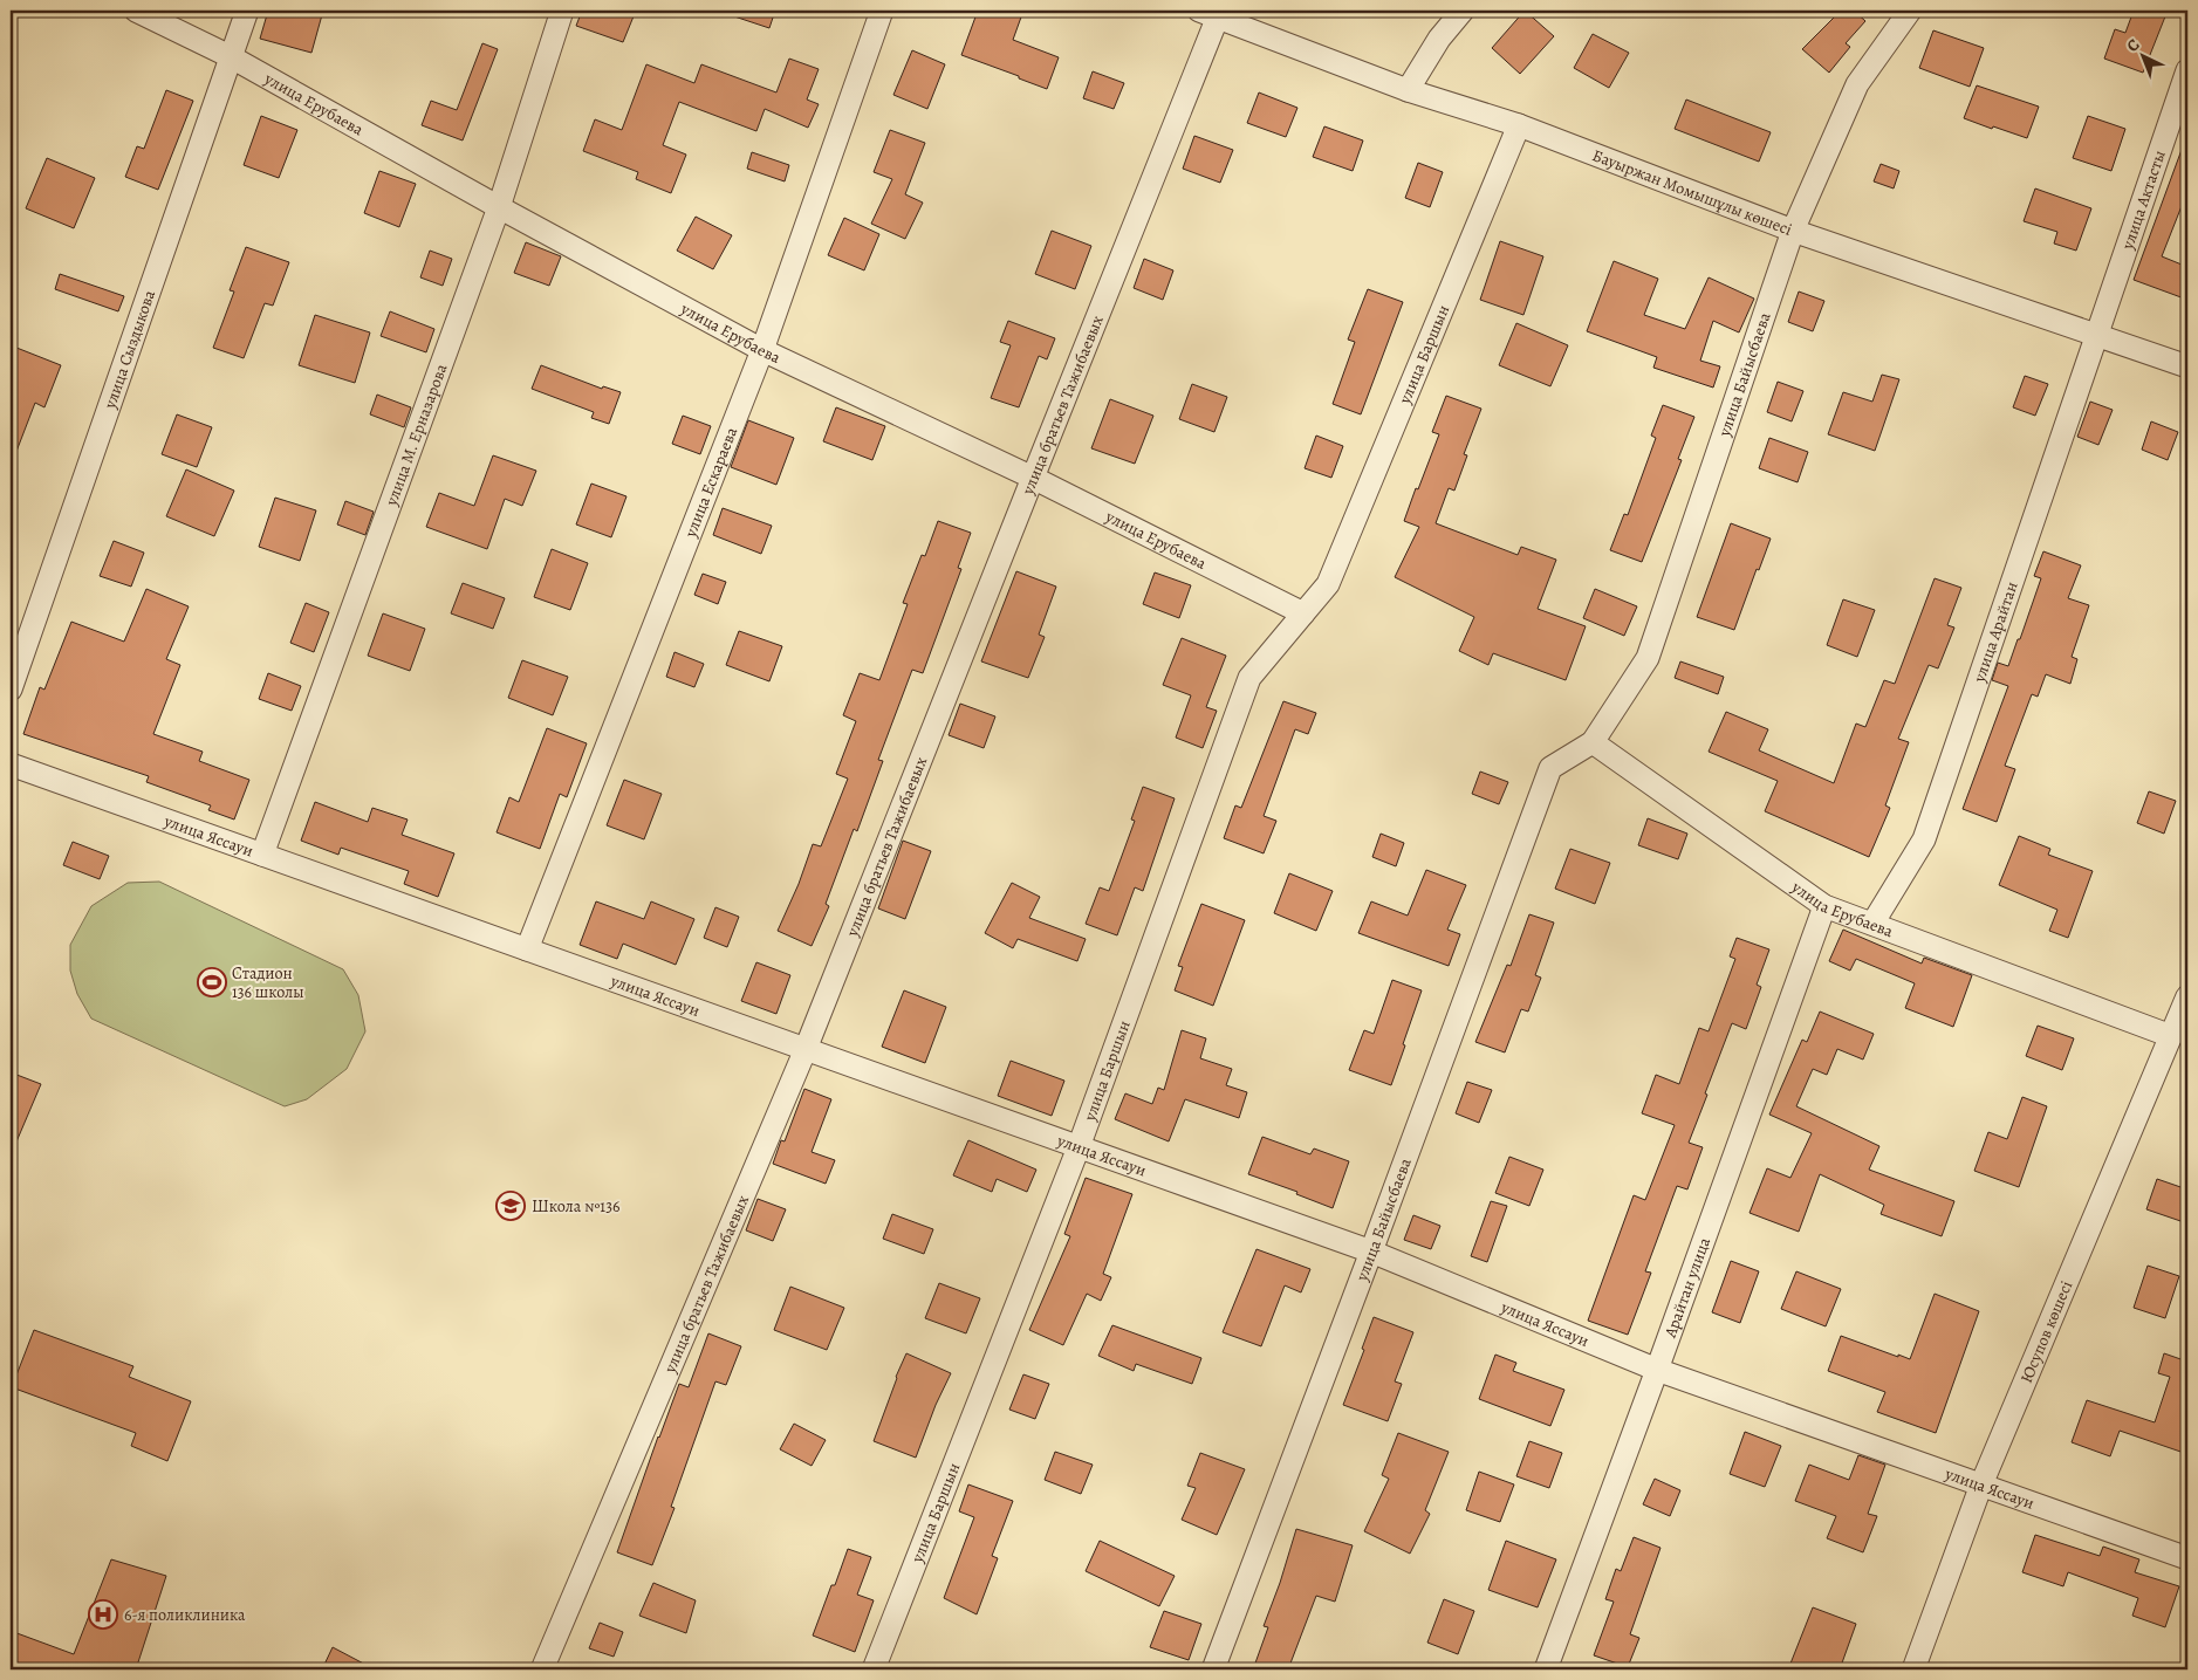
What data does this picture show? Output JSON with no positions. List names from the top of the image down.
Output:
{
  "streets": {
    "street": [
      "улица Ерубаева",
      "Бауыржан Момышұлы көшесі",
      "улица Актасты",
      "улица Сыздыкова",
      "улица Баршын",
      "улица Байысбаева",
      "улица братьев Тажибаевых",
      "улица М. Ерназарова",
      "улица Ескараева",
      "улица Арайтан",
      "улица Яссауи",
      "Арайтан улица",
      "Юсупов көшесі"
    ]
  },
  "crossings": [
    ["улица Ерубаева", "улица Сыздыкова"],
    ["улица Ерубаева", "улица Баршын"],
    ["улица Ерубаева", "улица Байысбаева"],
    ["улица Ерубаева", "улица братьев Тажибаевых"],
    ["улица Ерубаева", "улица М. Ерназарова"],
    ["улица Ерубаева", "улица Ескараева"],
    ["улица Ерубаева", "улица Арайтан"],
    ["улица Ерубаева", "Арайтан улица"],
    ["улица Ерубаева", "Юсупов көшесі"],
    ["Бауыржан Момышұлы көшесі", "улица Актасты"],
    ["Бауыржан Момышұлы көшесі", "улица Баршын"],
    ["Бауыржан Момышұлы көшесі", "улица Байысбаева"],
    ["Бауыржан Момышұлы көшесі", "улица братьев Тажибаевых"],
    ["Бауыржан Момышұлы көшесі", "улица Арайтан"],
    ["улица Актасты", "улица Арайтан"],
    ["улица Баршын", "улица Яссауи"],
    ["улица Байысбаева", "улица Яссауи"],
    ["улица братьев Тажибаевых", "улица Яссауи"],
    ["улица М. Ерназарова", "улица Яссауи"],
    ["улица Ескараева", "улица Яссауи"],
    ["улица Яссауи", "Арайтан улица"],
    ["улица Яссауи", "Юсупов көшесі"]
  ],
  "places": {
    "sports": ["Стадион 136 школы"],
    "school or university": ["Школа №136"],
    "hospital": ["6-я поликлиника"]
  },
  "north": "top left"
}
